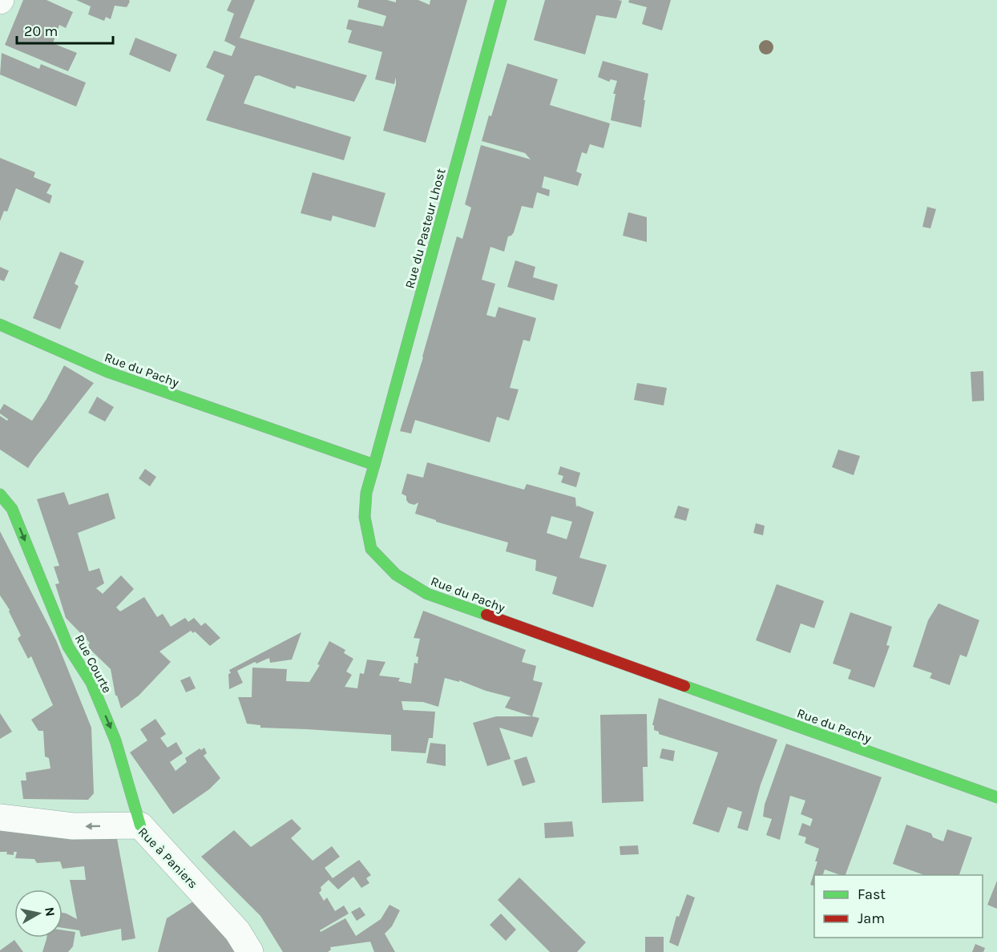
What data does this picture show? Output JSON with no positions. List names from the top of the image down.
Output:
{
  "streets": {
    "street": [
      "Rue du Pasteur Lhost",
      "Rue du Pachy",
      "Rue Courte",
      "Rue à Paniers"
    ]
  },
  "crossings": [
    ["Rue du Pasteur Lhost", "Rue du Pachy"],
    ["Rue Courte", "Rue à Paniers"]
  ],
  "one_way": ["Rue Courte", "Rue à Paniers"],
  "legend": ["Fast", "Jam"],
  "scale_bar": "20 m",
  "north": "right"
}
